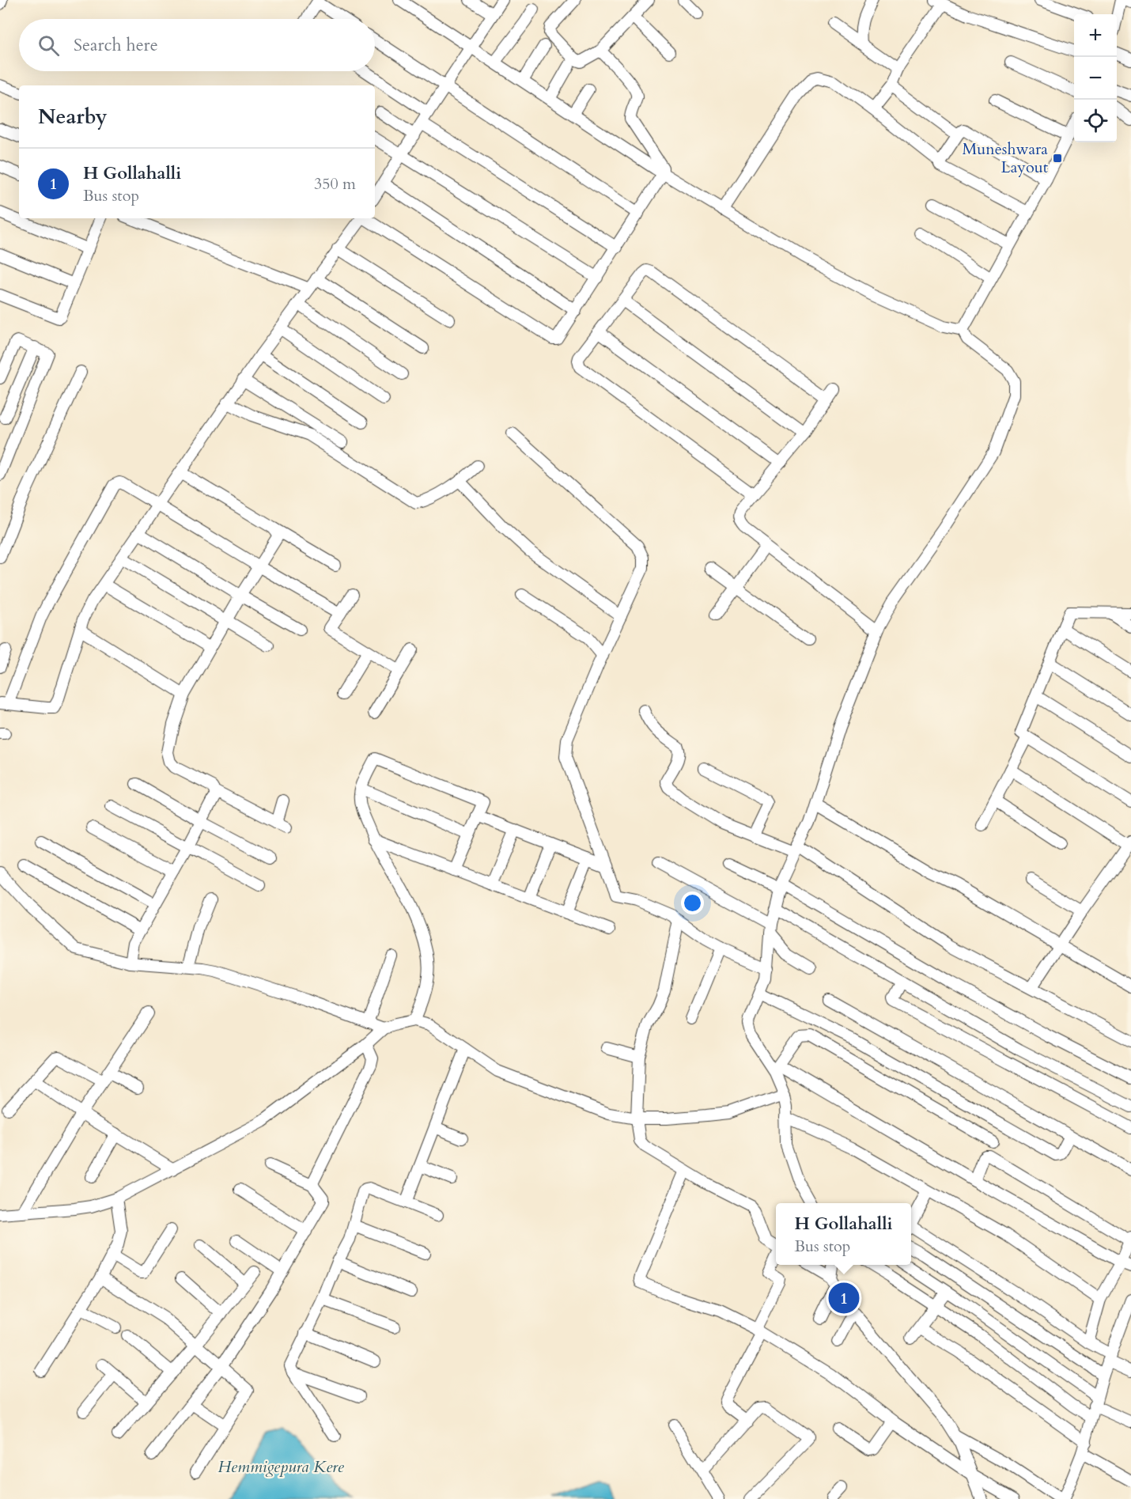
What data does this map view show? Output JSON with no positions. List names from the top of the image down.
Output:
{
  "water": ["Hemmigepura Kere"],
  "places": {
    "transit": ["Muneshwara Layout"]
  },
  "page": {
    "map_buttons": ["+", "−"],
    "search": "Search here",
    "heading": "Nearby",
    "list": [
      {
        "mark": "1",
        "name": "H Gollahalli",
        "note": "Bus stop",
        "value": "350 m"
      }
    ],
    "popup": ["H Gollahalli", "Bus stop"],
    "pins": "1"
  }
}
